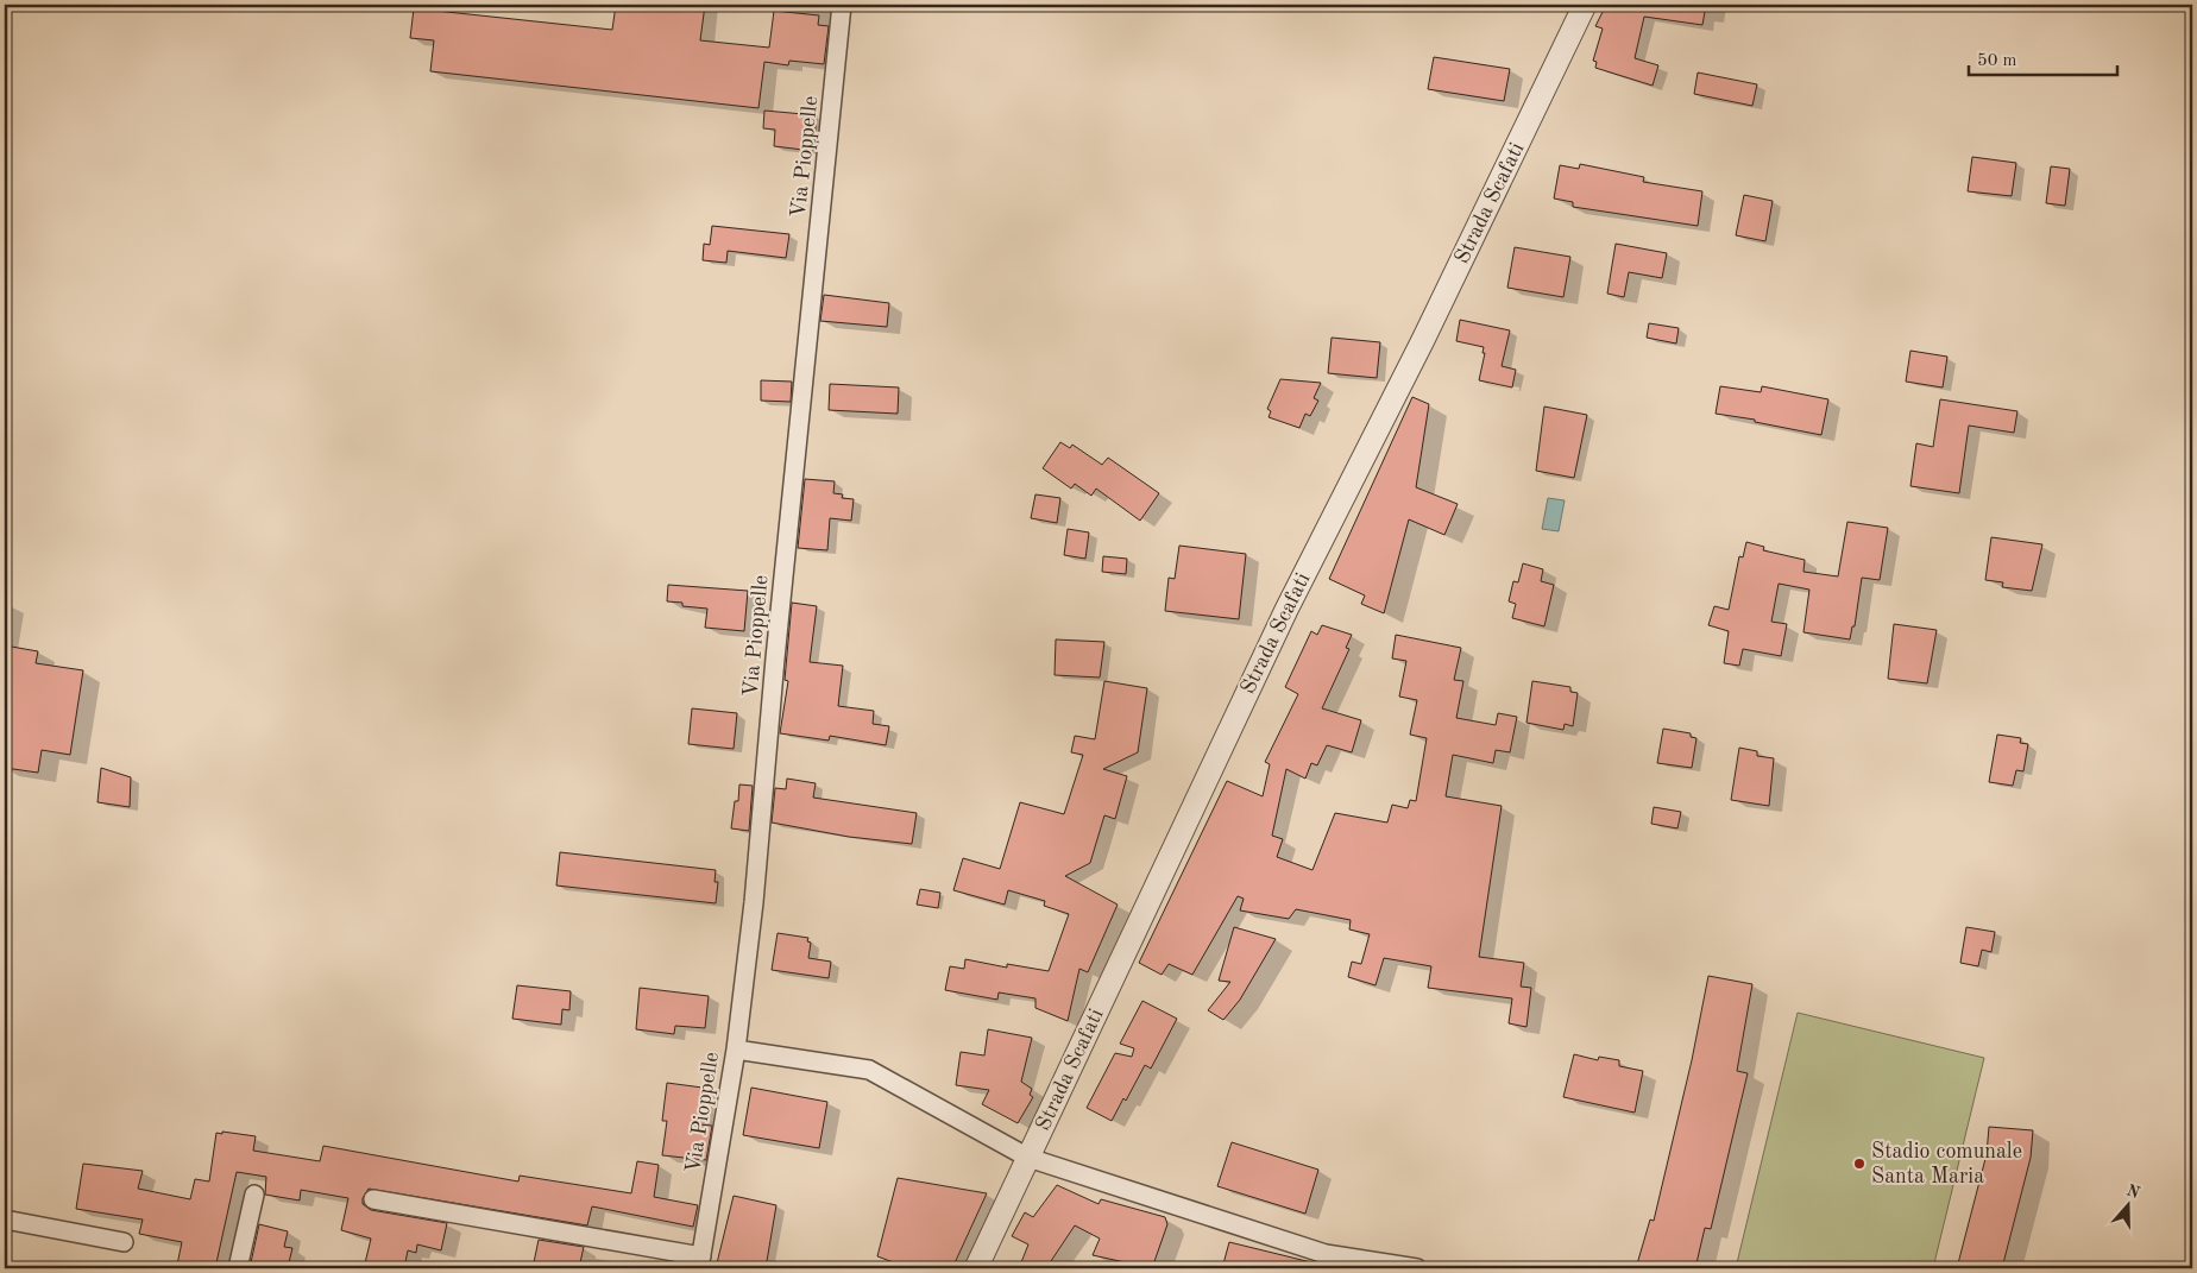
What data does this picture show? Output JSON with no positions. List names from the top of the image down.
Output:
{
  "streets": {
    "street": ["Via Pioppelle", "Strada Scafati"]
  },
  "places": ["Stadio comunale Santa Maria"],
  "scale_bar": "50 m",
  "north": "top"
}
